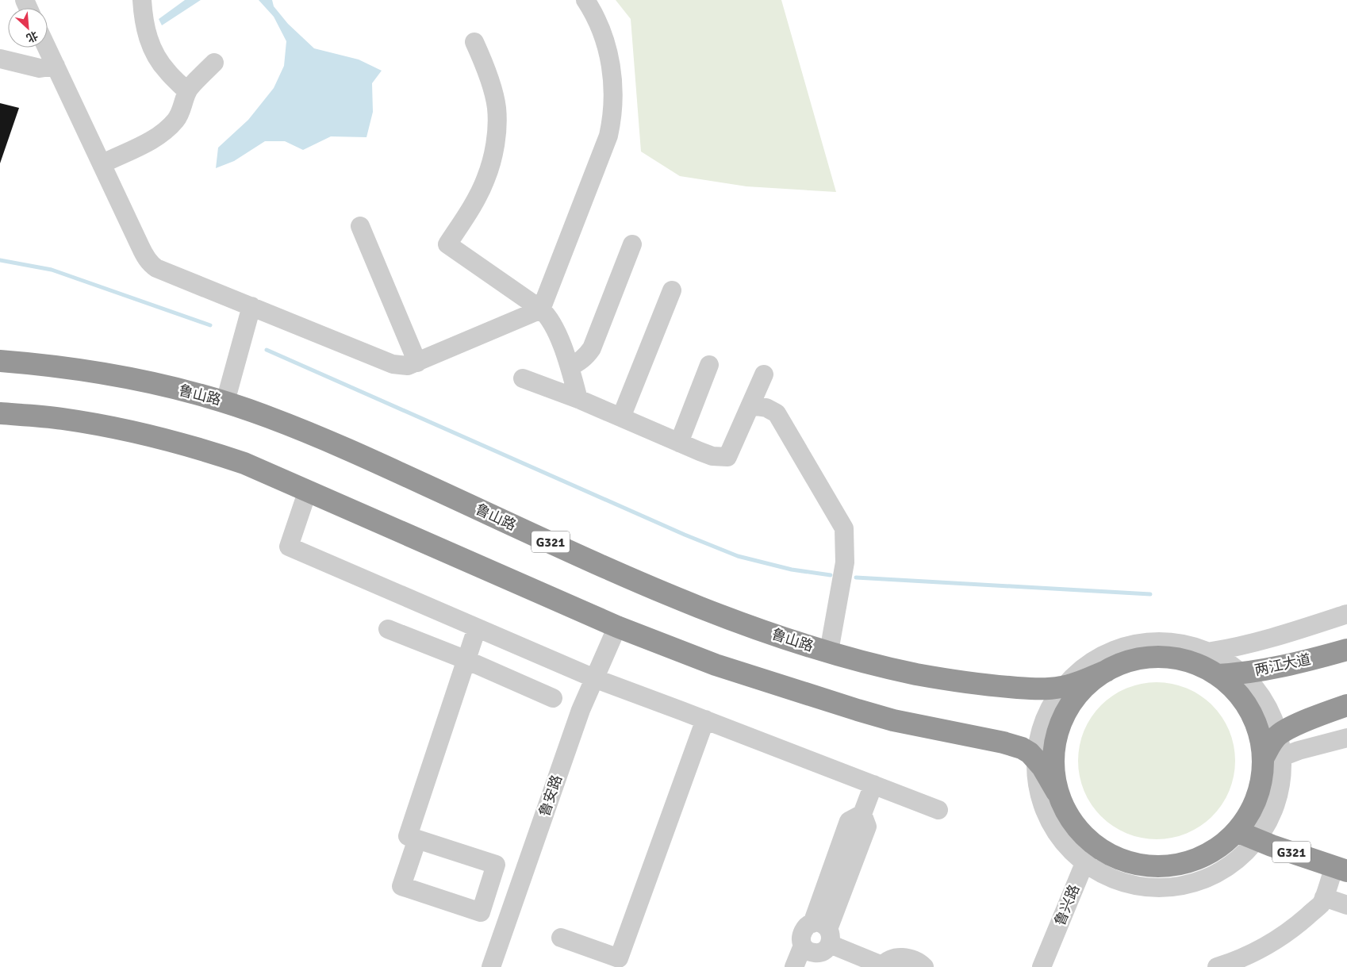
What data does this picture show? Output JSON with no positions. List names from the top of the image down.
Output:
{
  "streets": {
    "highway": ["鲁山路", "G321", "两江大道"],
    "street": ["鲁安路", "鲁兴路"]
  },
  "north": "bottom right"
}
